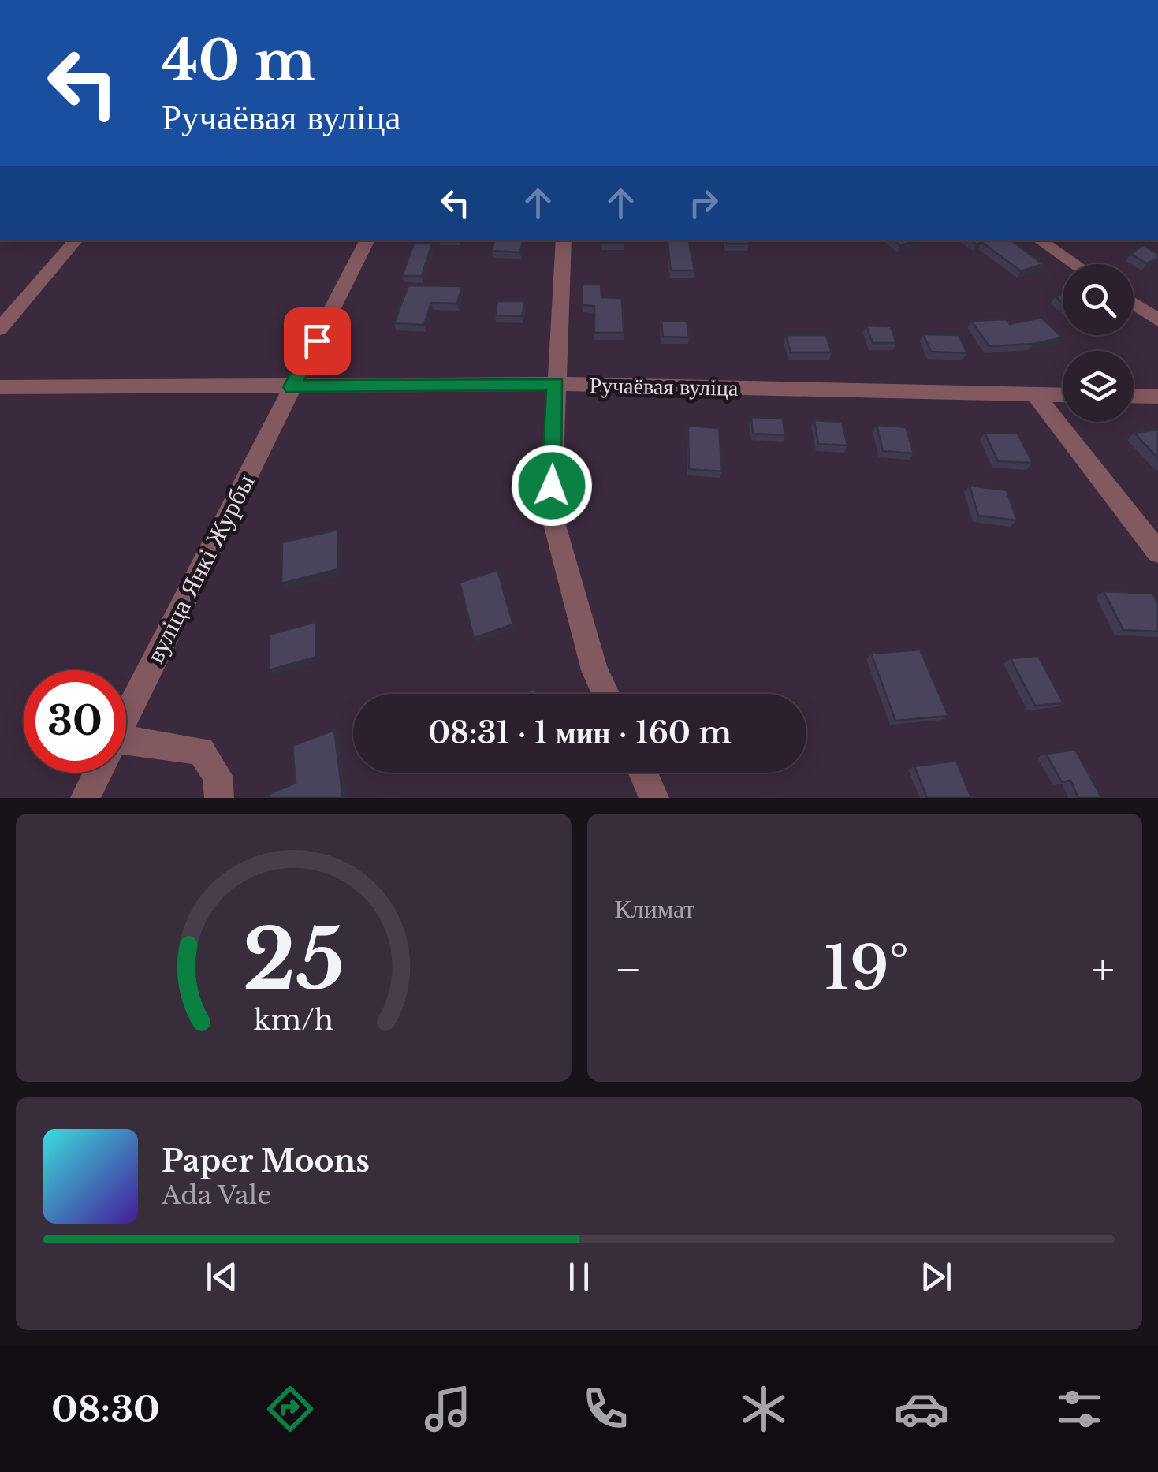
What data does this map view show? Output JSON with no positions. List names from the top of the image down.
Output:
{
  "streets": {
    "street": ["Ручаёвая вуліца", "вуліца Янкі Журбы"]
  },
  "crossings": [
    ["Ручаёвая вуліца", "вуліца Янкі Журбы"]
  ],
  "page": {
    "turn": ["40 m", "Ручаёвая вуліца"],
    "limit": "30",
    "trip": "08:31 · 1 мин · 160 m",
    "tile": "Климат",
    "heat": ["−", "19°", "+"],
    "song": ["Paper Moons", "Ada Vale"],
    "tabs": "08:30",
    "gauge": ["25", "km/h"]
  }
}
